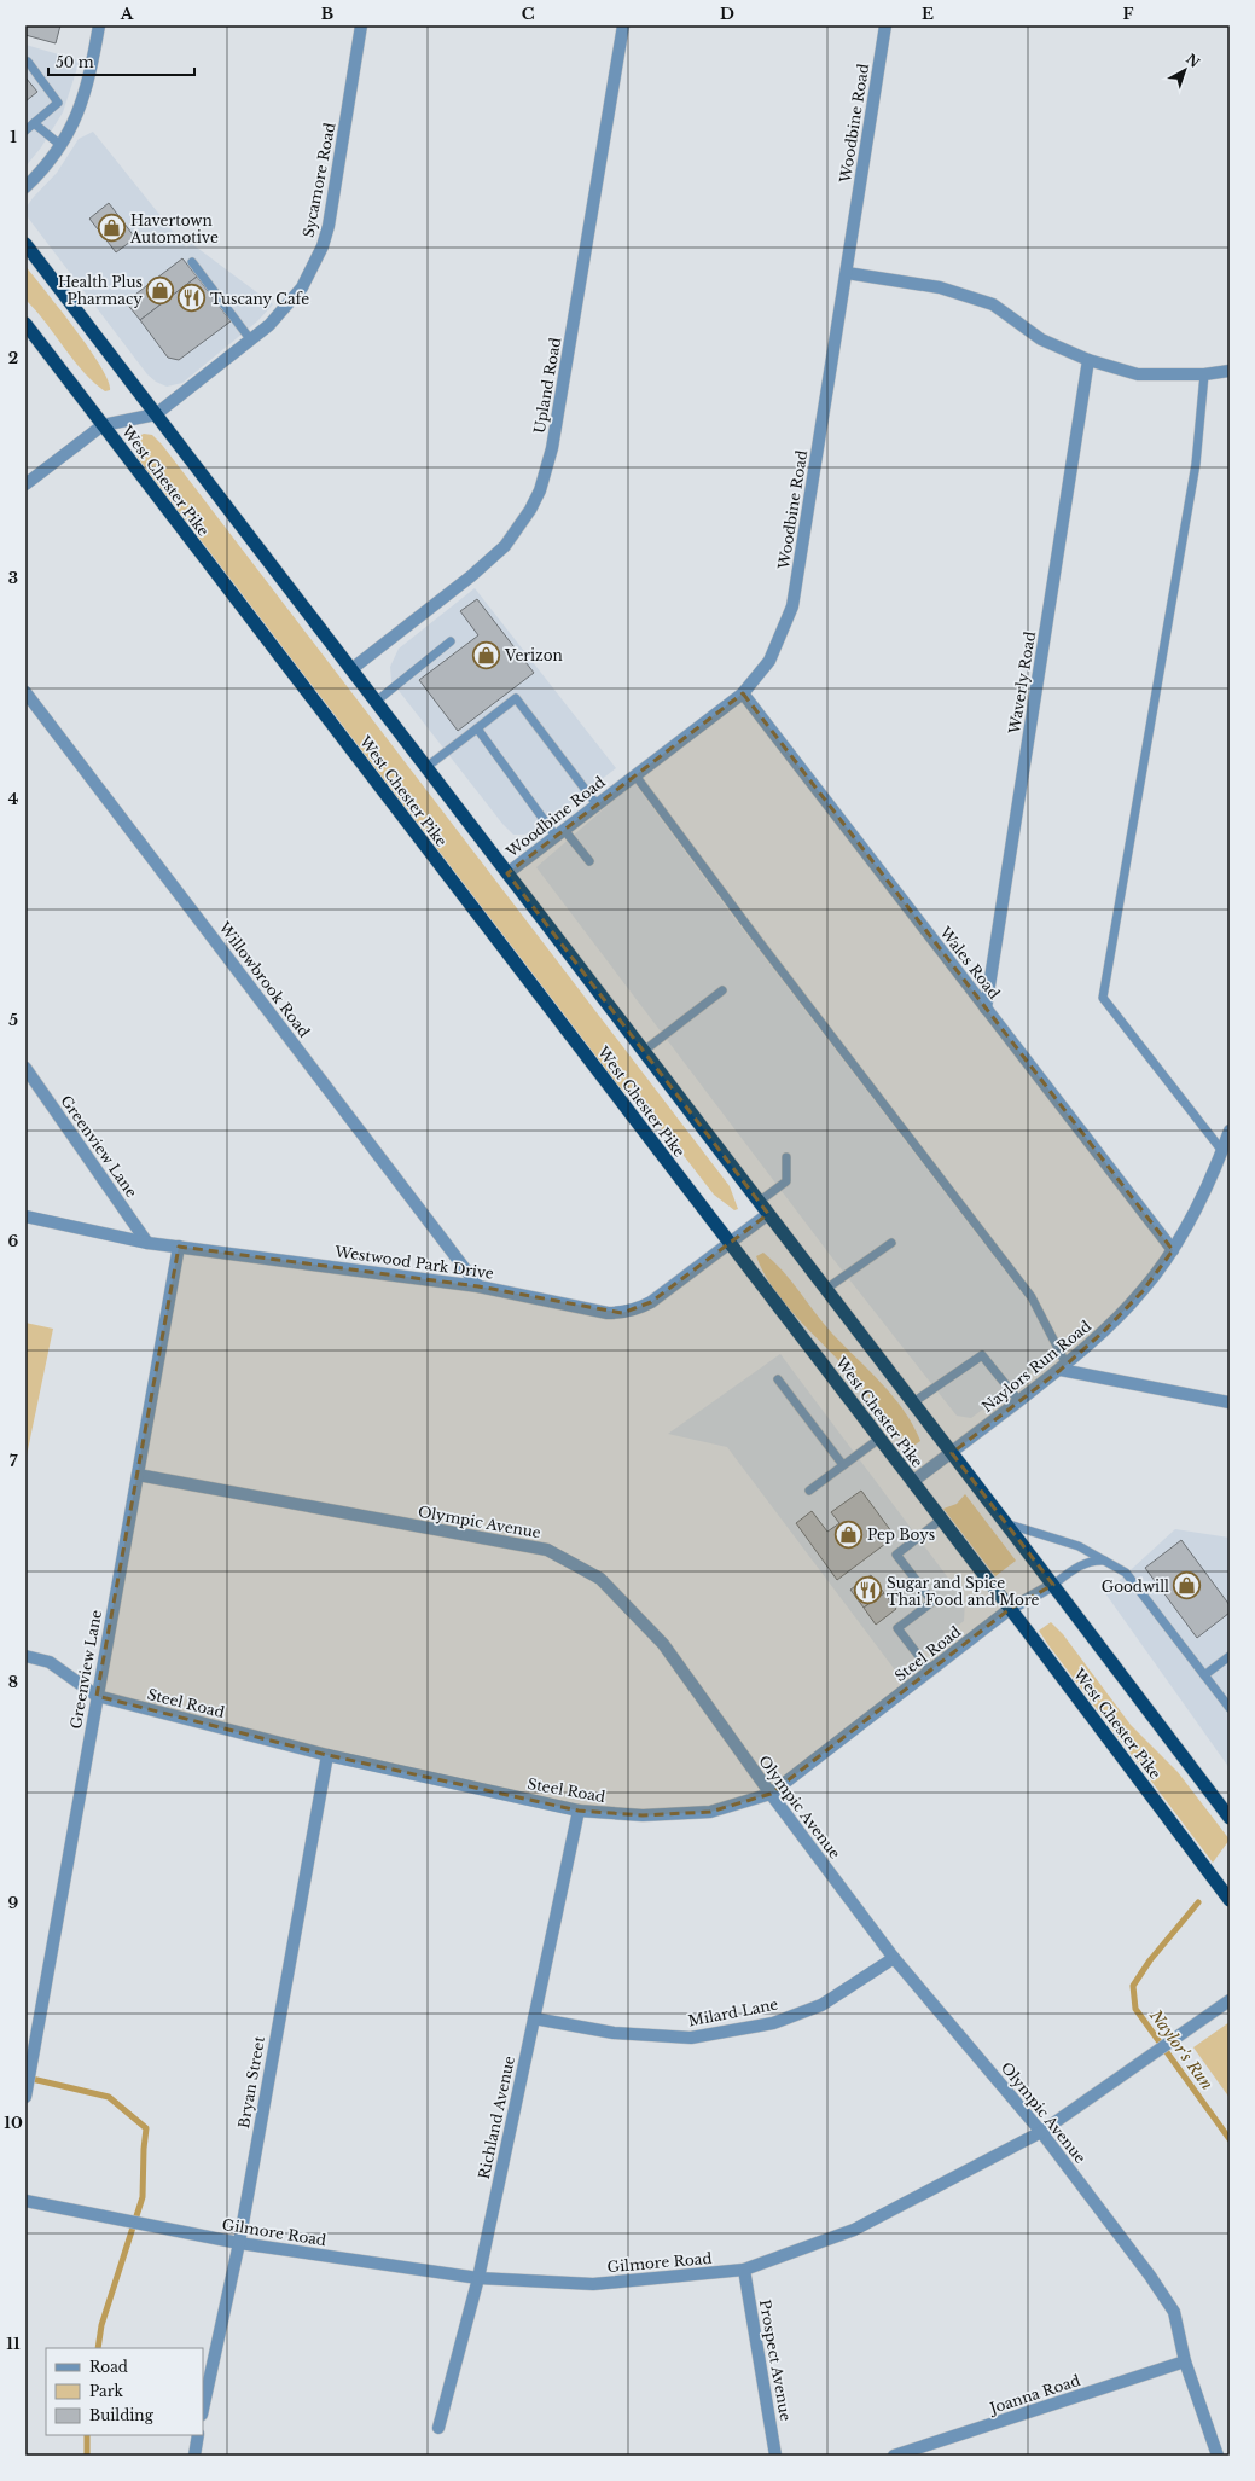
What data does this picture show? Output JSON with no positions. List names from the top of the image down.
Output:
{
  "streets": {
    "highway": ["West Chester Pike"],
    "street": [
      "Woodbine Road",
      "Sycamore Road",
      "Upland Road",
      "Waverly Road",
      "Wales Road",
      "Willowbrook Road",
      "Greenview Lane",
      "Westwood Park Drive",
      "Naylors Run Road",
      "Olympic Avenue",
      "Steel Road",
      "Milard Lane",
      "Bryan Street",
      "Richland Avenue",
      "Gilmore Road",
      "Prospect Avenue",
      "Joanna Road"
    ]
  },
  "crossings": [
    ["Woodbine Road", "Wales Road"],
    ["West Chester Pike", "Westwood Park Drive"],
    ["West Chester Pike", "Naylors Run Road"],
    ["West Chester Pike", "Steel Road"],
    ["Waverly Road", "Wales Road"],
    ["Wales Road", "Naylors Run Road"],
    ["Willowbrook Road", "Westwood Park Drive"],
    ["Greenview Lane", "Westwood Park Drive"],
    ["Greenview Lane", "Olympic Avenue"],
    ["Greenview Lane", "Steel Road"],
    ["Olympic Avenue", "Steel Road"],
    ["Olympic Avenue", "Milard Lane"],
    ["Olympic Avenue", "Gilmore Road"],
    ["Olympic Avenue", "Joanna Road"],
    ["Steel Road", "Bryan Street"],
    ["Steel Road", "Richland Avenue"],
    ["Milard Lane", "Richland Avenue"],
    ["Bryan Street", "Gilmore Road"],
    ["Richland Avenue", "Gilmore Road"],
    ["Gilmore Road", "Prospect Avenue"]
  ],
  "water": ["Naylor's Run"],
  "places": {
    "shop": [
      "Havertown Automotive",
      "Health Plus Pharmacy",
      "Verizon",
      "Pep Boys",
      "Goodwill"
    ],
    "restaurant": ["Tuscany Cafe", "Sugar and Spice Thai Food and More"]
  },
  "legend": ["Road", "Park", "Building"],
  "scale_bar": "50 m",
  "north": "top right",
  "grid": {
    "columns": [
      "A",
      "B",
      "C",
      "D",
      "E",
      "F"
    ],
    "rows": [
      "1",
      "2",
      "3",
      "4",
      "5",
      "6",
      "7",
      "8",
      "9",
      "10",
      "11"
    ]
  }
}
